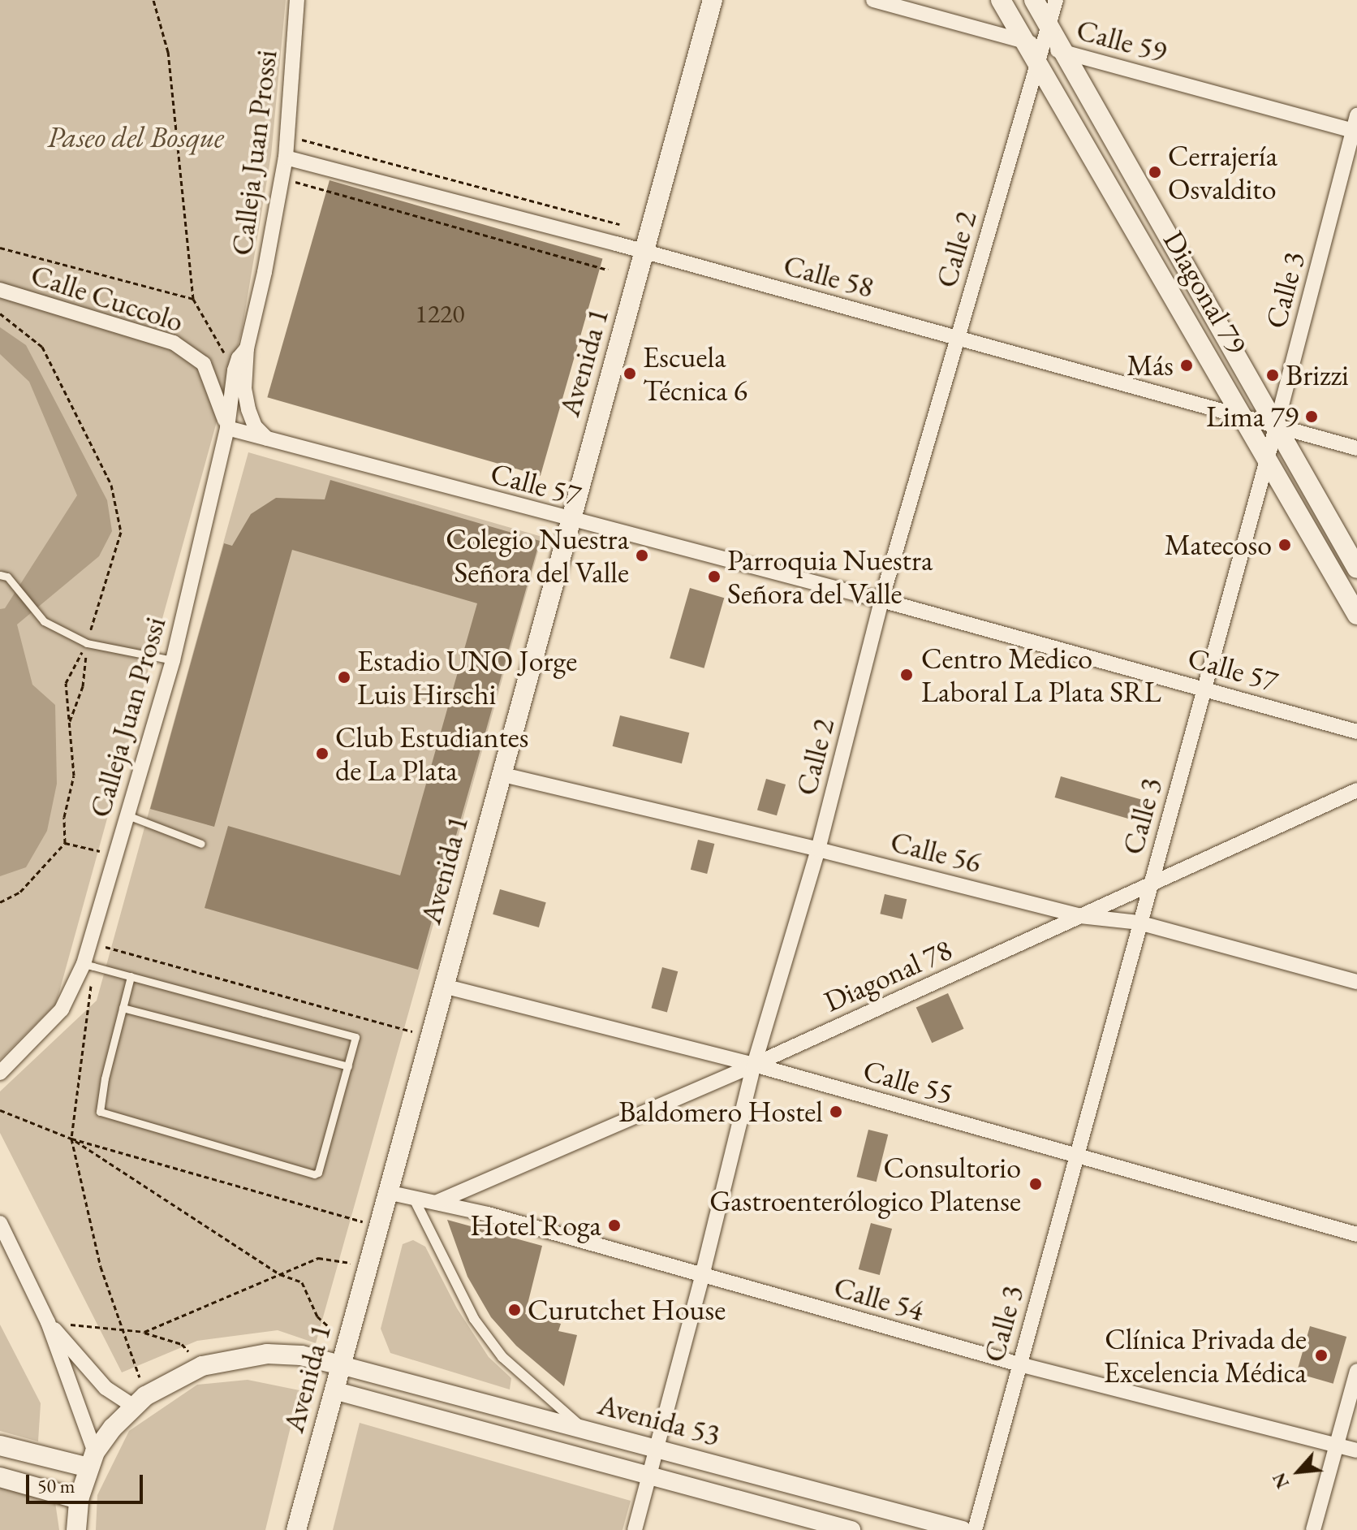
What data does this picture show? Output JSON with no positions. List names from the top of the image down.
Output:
{
  "streets": {
    "main road": ["Diagonal 79", "Avenida 1"],
    "street": [
      "Calle 59",
      "Calleja Juan Prossi",
      "Calle 2",
      "Calle 58",
      "Calle 3",
      "Calle Cuccolo",
      "Calle 57",
      "Calle 56",
      "Diagonal 78",
      "Calle 55",
      "Calle 54",
      "Avenida 53"
    ]
  },
  "crossings": [
    ["Calle 59", "Calle 2"],
    ["Calle 59", "Calle 3"],
    ["Calle 59", "Diagonal 79"],
    ["Calleja Juan Prossi", "Calle 58"],
    ["Calleja Juan Prossi", "Calle Cuccolo"],
    ["Calleja Juan Prossi", "Calle 57"],
    ["Calle 2", "Calle 58"],
    ["Calle 2", "Diagonal 79"],
    ["Calle 2", "Calle 57"],
    ["Calle 2", "Calle 56"],
    ["Calle 2", "Diagonal 78"],
    ["Calle 2", "Calle 55"],
    ["Calle 2", "Calle 54"],
    ["Calle 2", "Avenida 53"],
    ["Calle 58", "Calle 3"],
    ["Calle 58", "Diagonal 79"],
    ["Calle 58", "Avenida 1"],
    ["Calle 3", "Diagonal 79"],
    ["Calle 3", "Calle 57"],
    ["Calle 3", "Calle 56"],
    ["Calle 3", "Diagonal 78"],
    ["Calle 3", "Calle 55"],
    ["Calle 3", "Calle 54"],
    ["Calle Cuccolo", "Calle 57"],
    ["Avenida 1", "Calle 57"],
    ["Avenida 1", "Calle 56"],
    ["Avenida 1", "Calle 55"],
    ["Avenida 1", "Calle 54"],
    ["Avenida 1", "Avenida 53"],
    ["Calle 56", "Diagonal 78"],
    ["Diagonal 78", "Calle 55"],
    ["Diagonal 78", "Calle 54"]
  ],
  "parks": ["Paseo del Bosque"],
  "places": [
    "Cerrajería Osvaldito",
    "Más",
    "Escuela Técnica 6",
    "Brizzi",
    "Lima 79",
    "Matecoso",
    "Colegio Nuestra Señora del Valle",
    "Parroquia Nuestra Señora del Valle",
    "Centro Medico Laboral La Plata SRL",
    "Estadio UNO Jorge Luis Hirschi",
    "Club Estudiantes de La Plata",
    "Baldomero Hostel",
    "Consultorio Gastroenterólogico Platense",
    "Hotel Roga",
    "Curutchet House",
    "Clínica Privada de Excelencia Médica"
  ],
  "house_numbers": ["1220"],
  "scale_bar": "50 m",
  "north": "bottom left"
}
